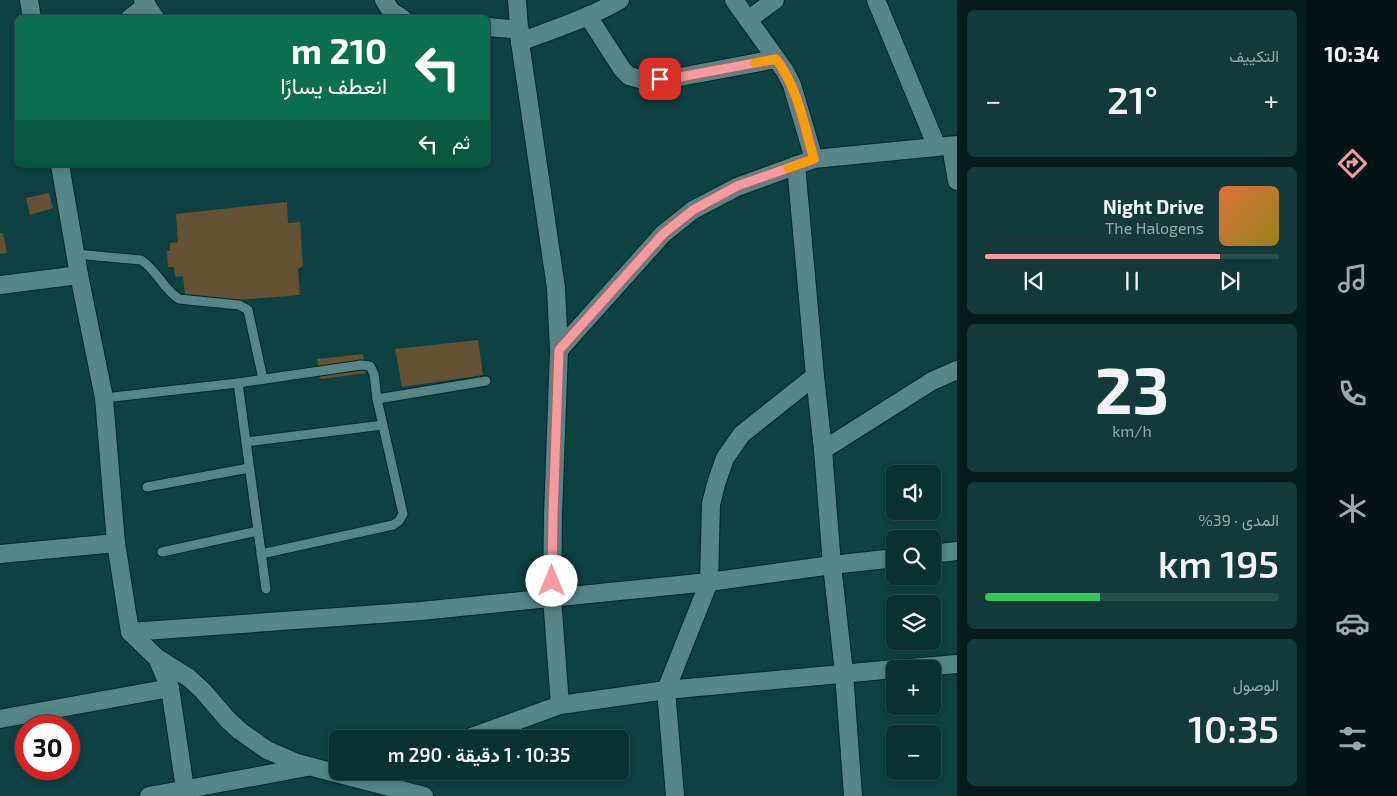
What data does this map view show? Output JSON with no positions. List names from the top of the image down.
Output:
{
  "page": {
    "tabs": "10:34",
    "tile": [
      "التكييف",
      ["23", "km/h"],
      ["المدى · 39%", "195 km"],
      ["الوصول", "10:35"]
    ],
    "turn": ["210 m", "انعطف يسارًا"],
    "heat": ["−", "21°", "+"],
    "then": "ثم",
    "song": ["Night Drive", "The Halogens"],
    "map_buttons": ["+", "−"],
    "limit": "30",
    "trip": "10:35 · 1 دقيقة · 290 m"
  }
}
